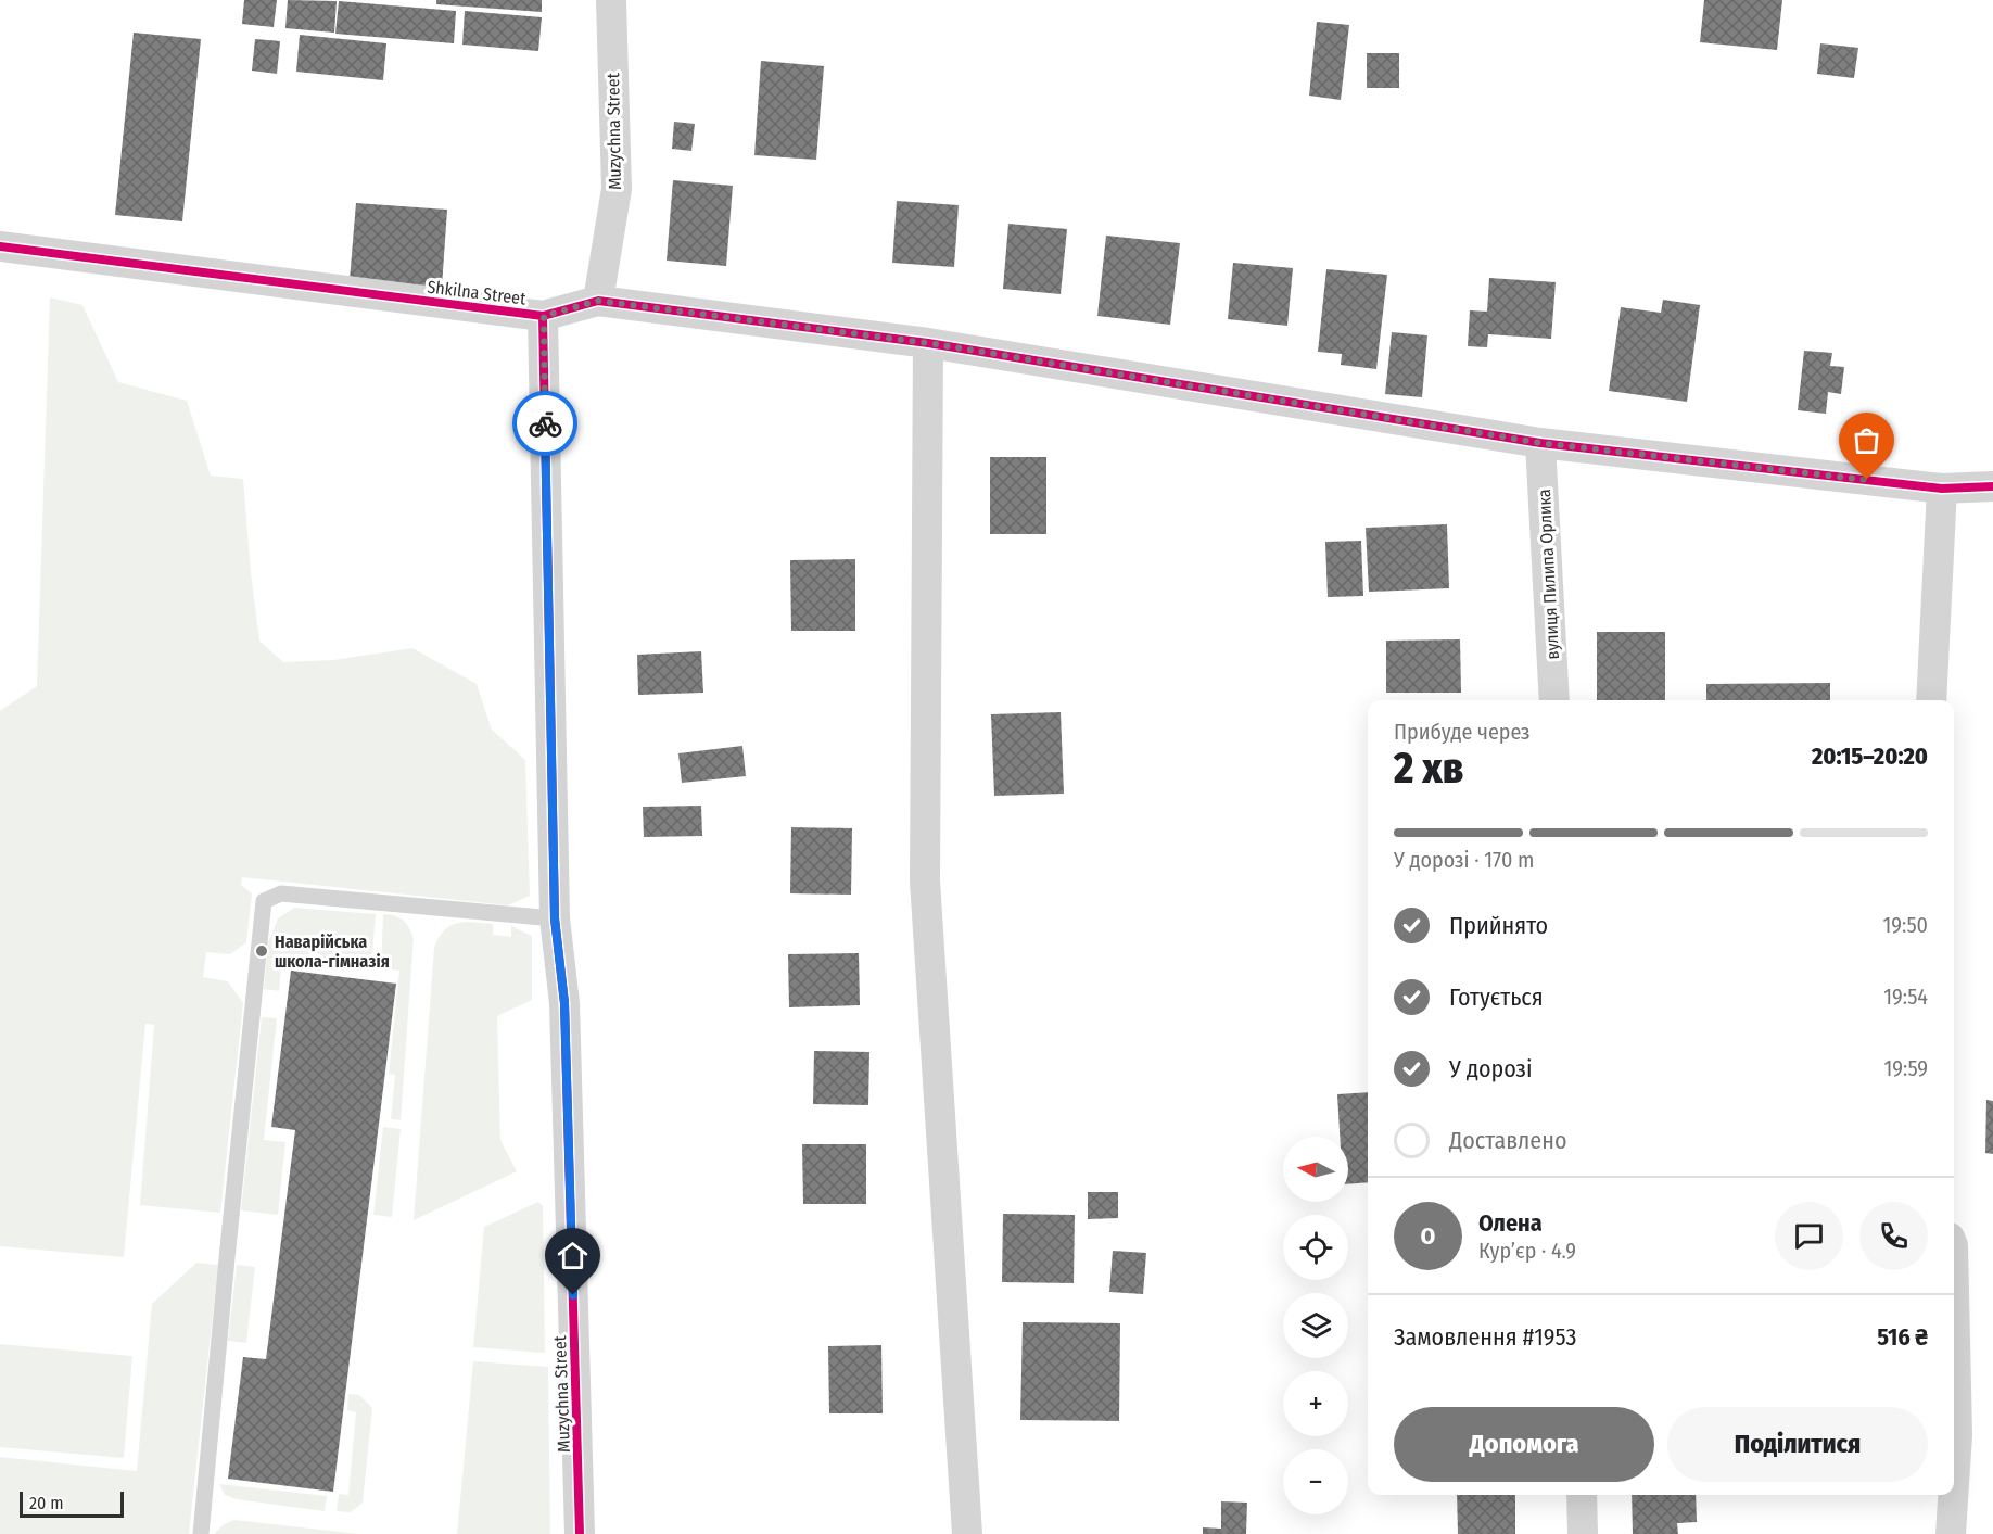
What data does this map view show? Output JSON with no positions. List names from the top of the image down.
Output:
{
  "streets": {
    "street": ["Muzychna Street", "Shkilna Street", "вулиця Пилипа Орлика"]
  },
  "crossings": [
    ["Muzychna Street", "Shkilna Street"],
    ["Shkilna Street", "вулиця Пилипа Орлика"]
  ],
  "places": ["Наварійська школа-гімназія"],
  "scale_bar": "20 m",
  "north": "left",
  "page": {
    "heading": ["2 хв", "Прибуде через", "20:15–20:20"],
    "panel": [
      "Олена",
      "Кур’єр · 4.9",
      "Замовлення #1953",
      "516 ₴"
    ],
    "bar": "У дорозі · 170 m",
    "list": [
      ["Прийнято", "19:50"],
      ["Готується", "19:54"],
      ["У дорозі", "19:59"],
      "Доставлено"
    ],
    "map_buttons": ["+", "−"],
    "round": "О",
    "buttons": ["Допомога", "Поділитися"],
    "scale": "20 m"
  }
}
